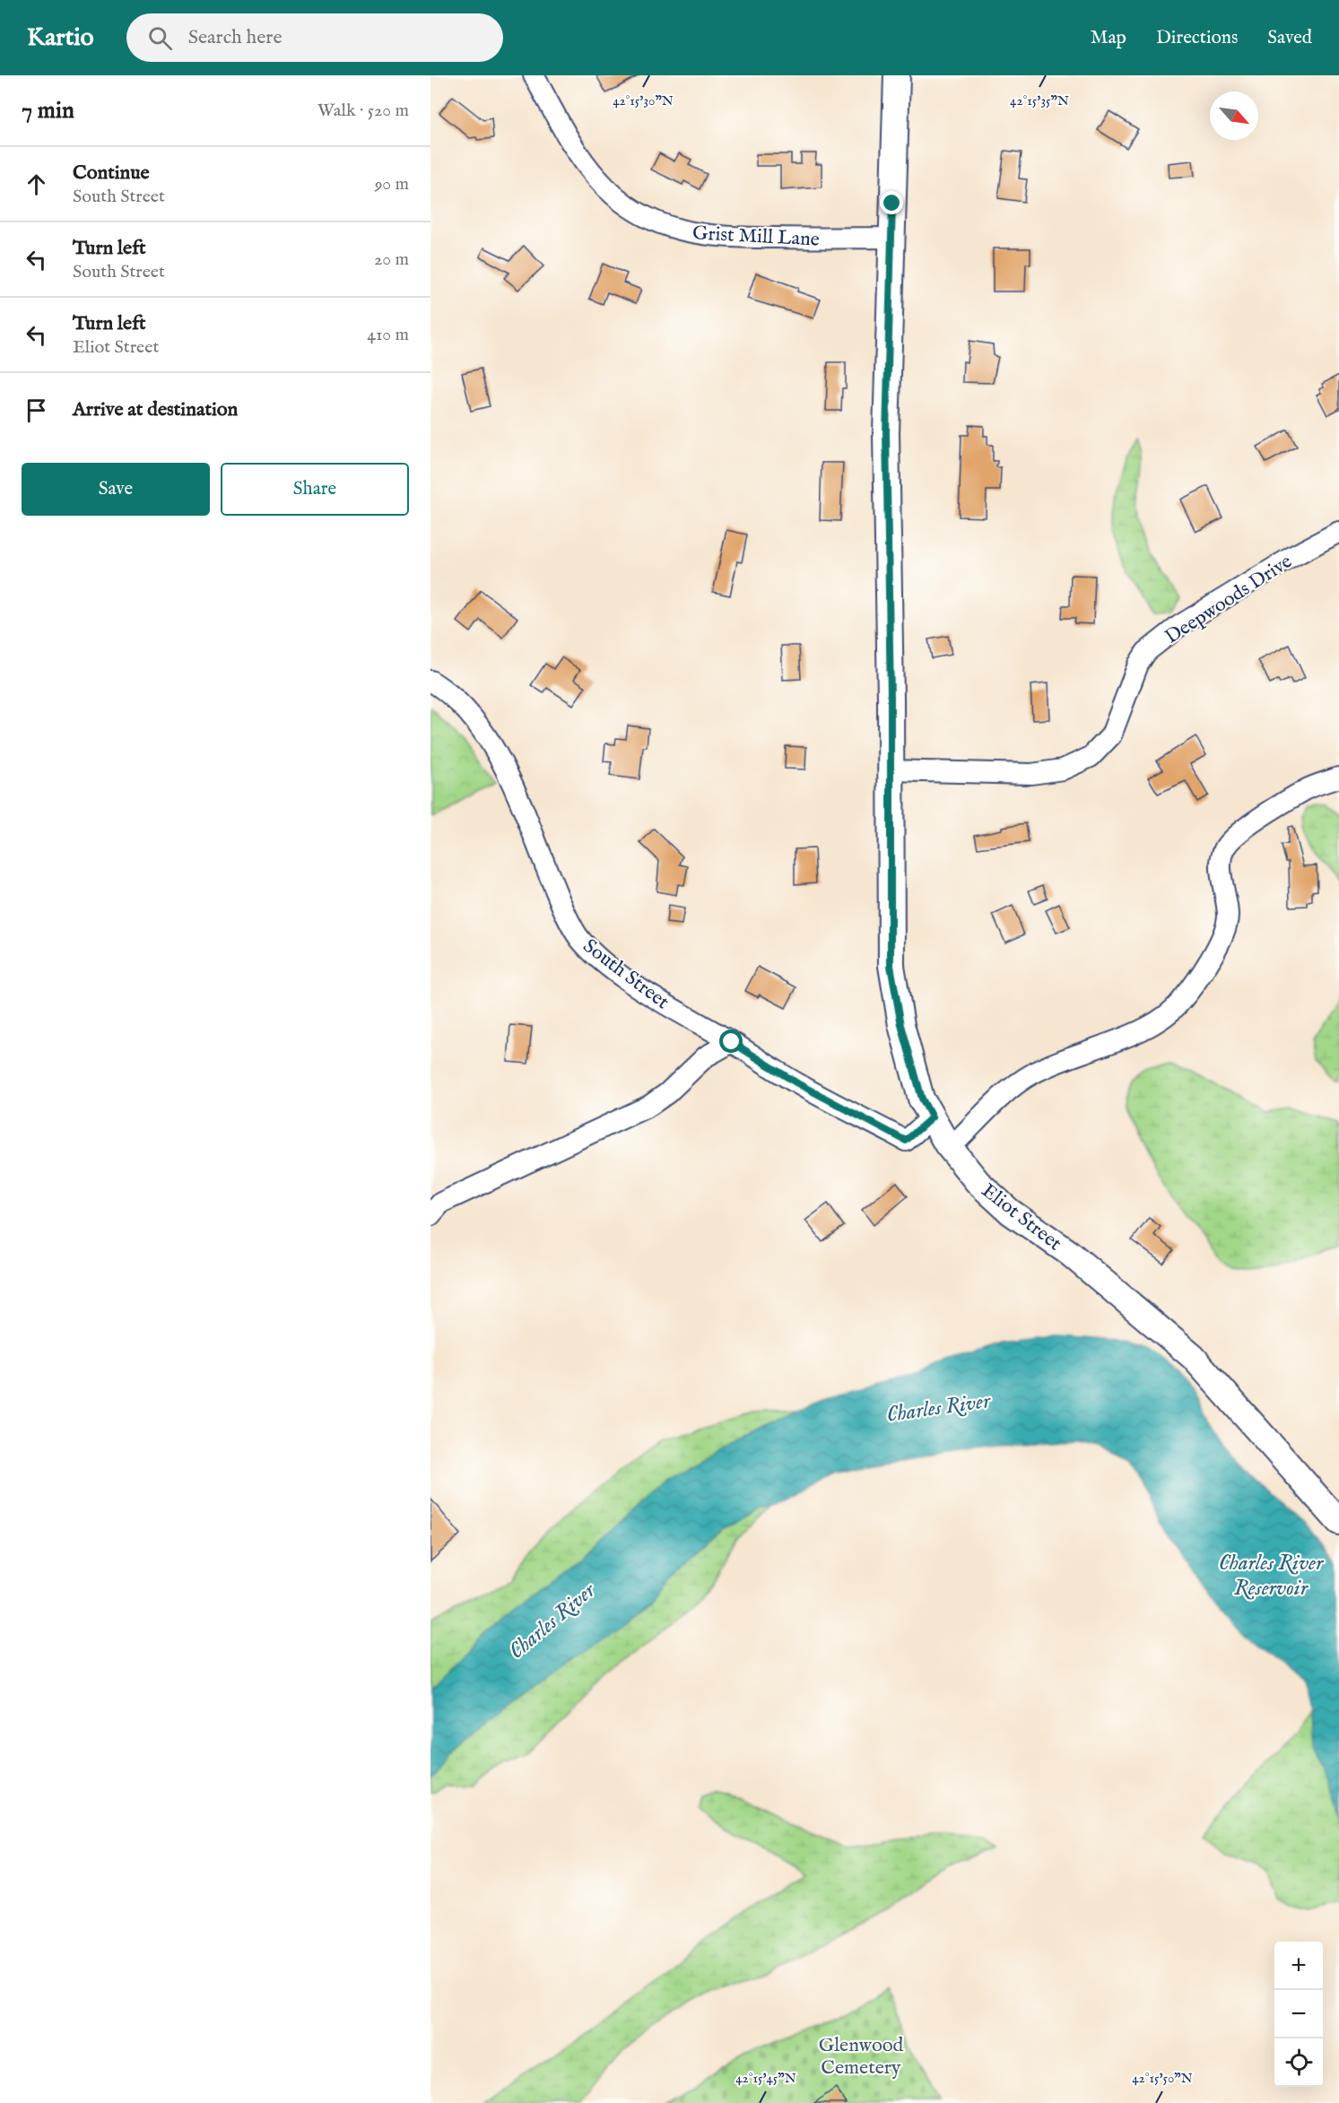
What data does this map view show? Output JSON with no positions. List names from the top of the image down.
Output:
{
  "streets": {
    "main road": ["Eliot Street"],
    "street": ["Grist Mill Lane", "Deepwoods Drive", "South Street"]
  },
  "crossings": [
    ["Grist Mill Lane", "Eliot Street"],
    ["Deepwoods Drive", "Eliot Street"],
    ["South Street", "Eliot Street"]
  ],
  "water": ["Charles River", "Charles River Reservoir"],
  "parks": ["Glenwood Cemetery"],
  "north": "bottom right",
  "page": {
    "header": "Kartio",
    "search": "Search here",
    "nav": ["Map", "Directions", "Saved"],
    "heading": ["7 min", "Walk · 520 m"],
    "list": [
      ["Continue", "South Street", "90 m"],
      ["Turn left", "South Street", "20 m"],
      ["Turn left", "Eliot Street", "410 m"],
      "Arrive at destination"
    ],
    "buttons": ["Save", "Share"],
    "map_buttons": ["+", "−"]
  },
  "coordinates": [
    "42°15'30\"N",
    "42°15'35\"N",
    "42°15'45\"N",
    "42°15'50\"N"
  ]
}
